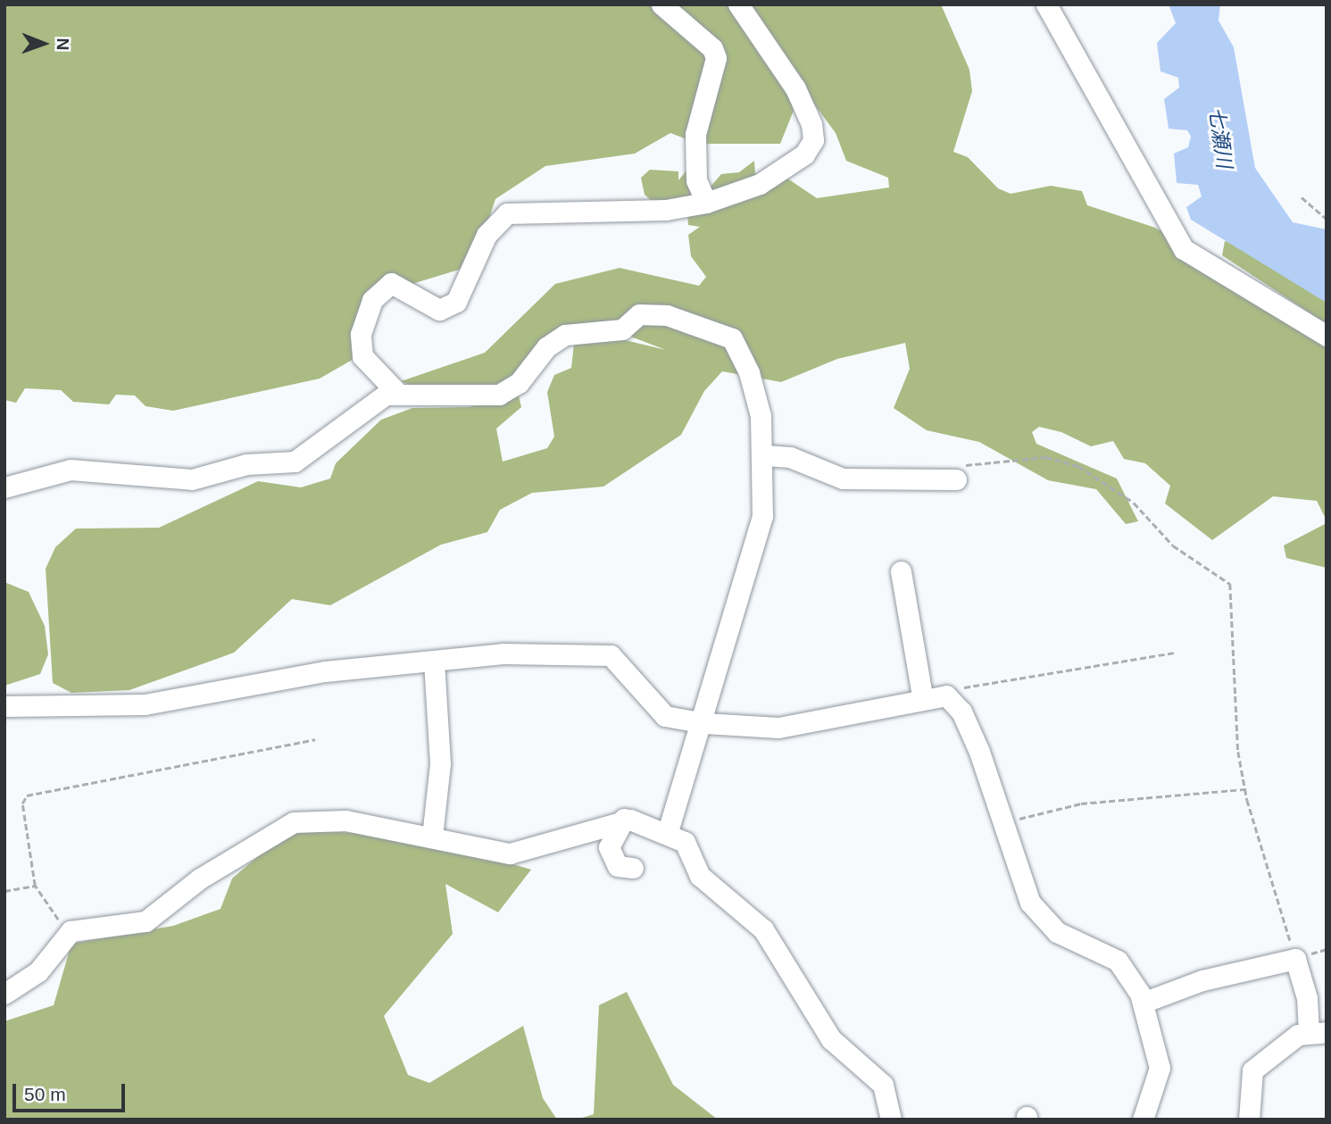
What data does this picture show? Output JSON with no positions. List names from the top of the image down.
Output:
{
  "water": ["七瀬川"],
  "scale_bar": "50 m",
  "north": "right"
}
